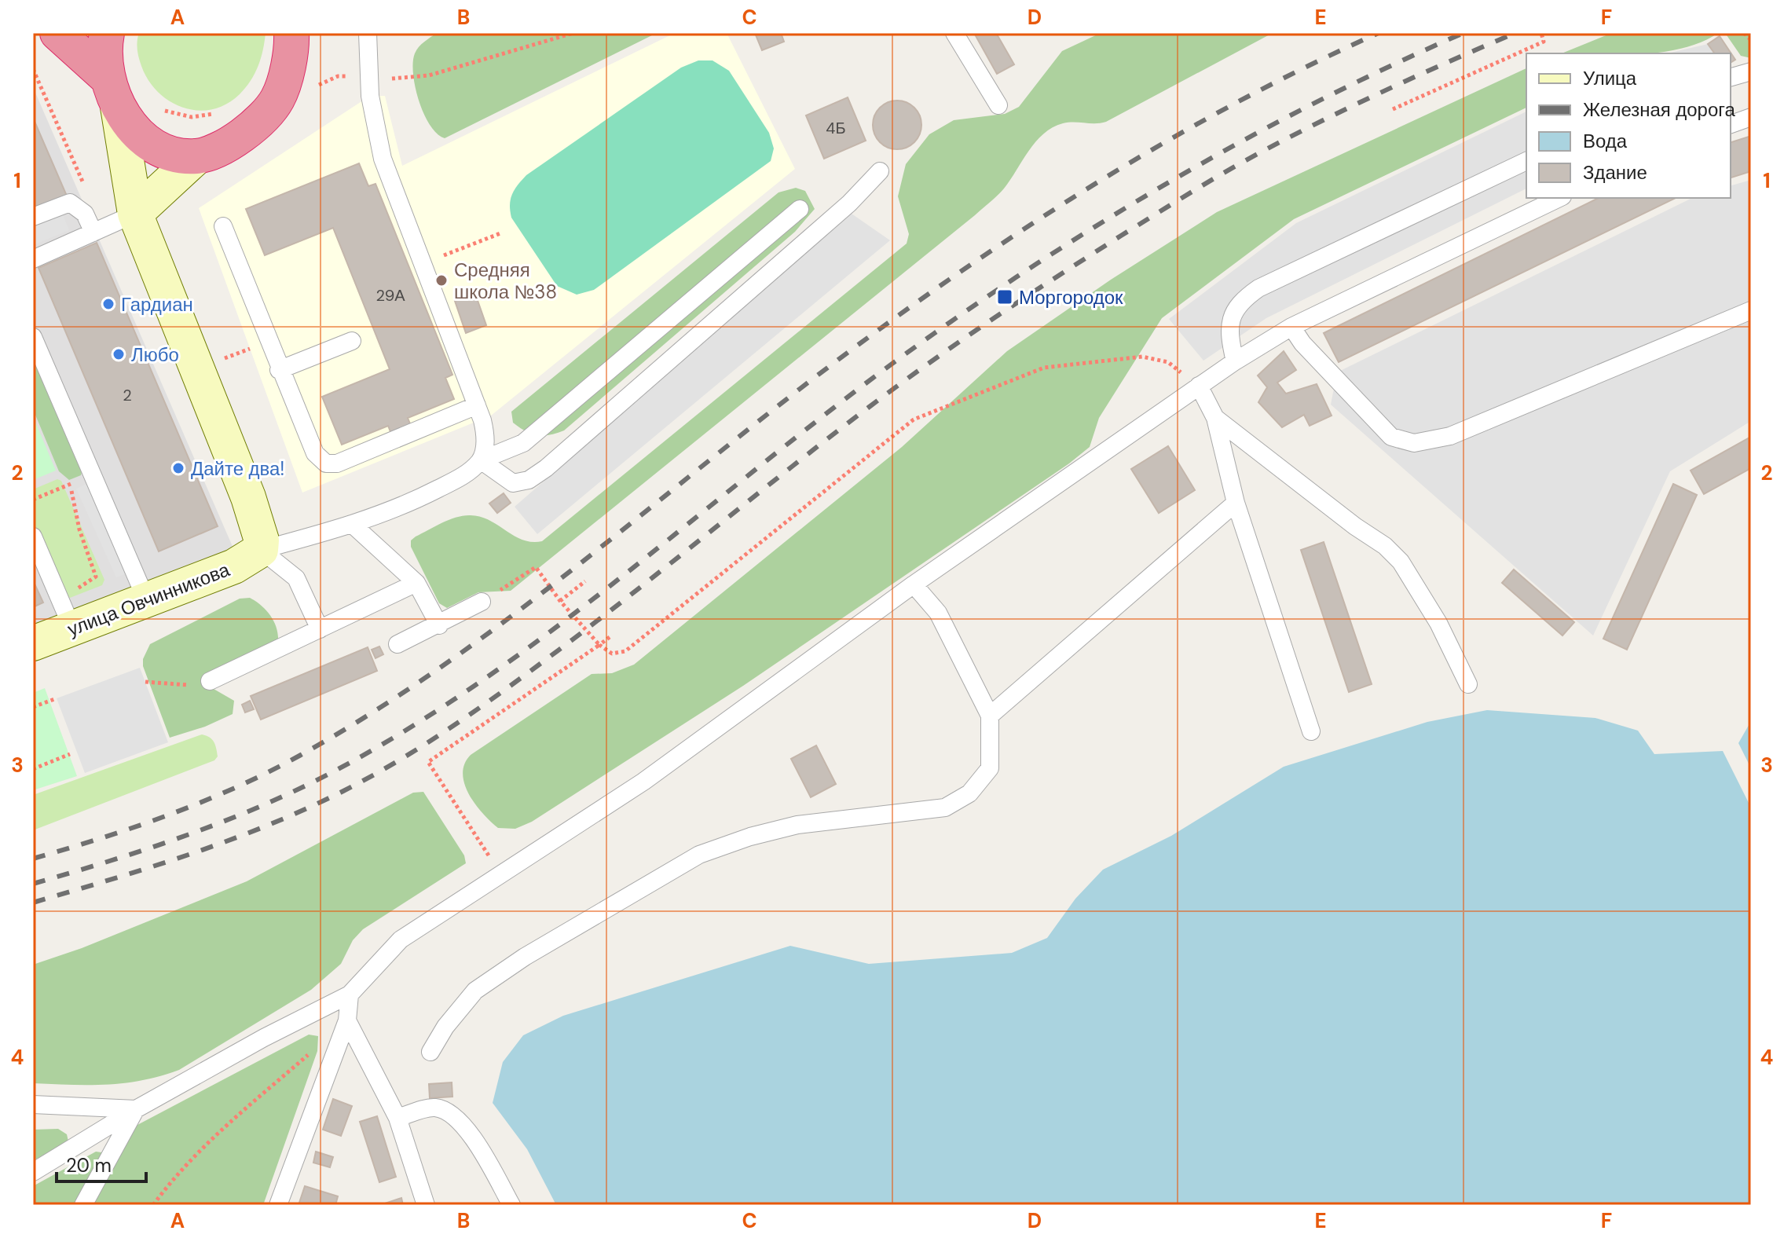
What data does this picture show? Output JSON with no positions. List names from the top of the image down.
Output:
{
  "streets": {
    "street": ["улица Овчинникова"]
  },
  "places": {
    "other": [
      "Средняя школа №38",
      "Гардиан",
      "Любо",
      "Дайте два!"
    ],
    "transit": ["Моргородок"]
  },
  "house_numbers": ["4Б", "29А", "2"],
  "legend": [
    "Улица",
    "Железная дорога",
    "Вода",
    "Здание"
  ],
  "scale_bar": "20 m",
  "grid": {
    "columns": [
      "A",
      "B",
      "C",
      "D",
      "E",
      "F"
    ],
    "rows": [
      "1",
      "2",
      "3",
      "4"
    ]
  }
}
